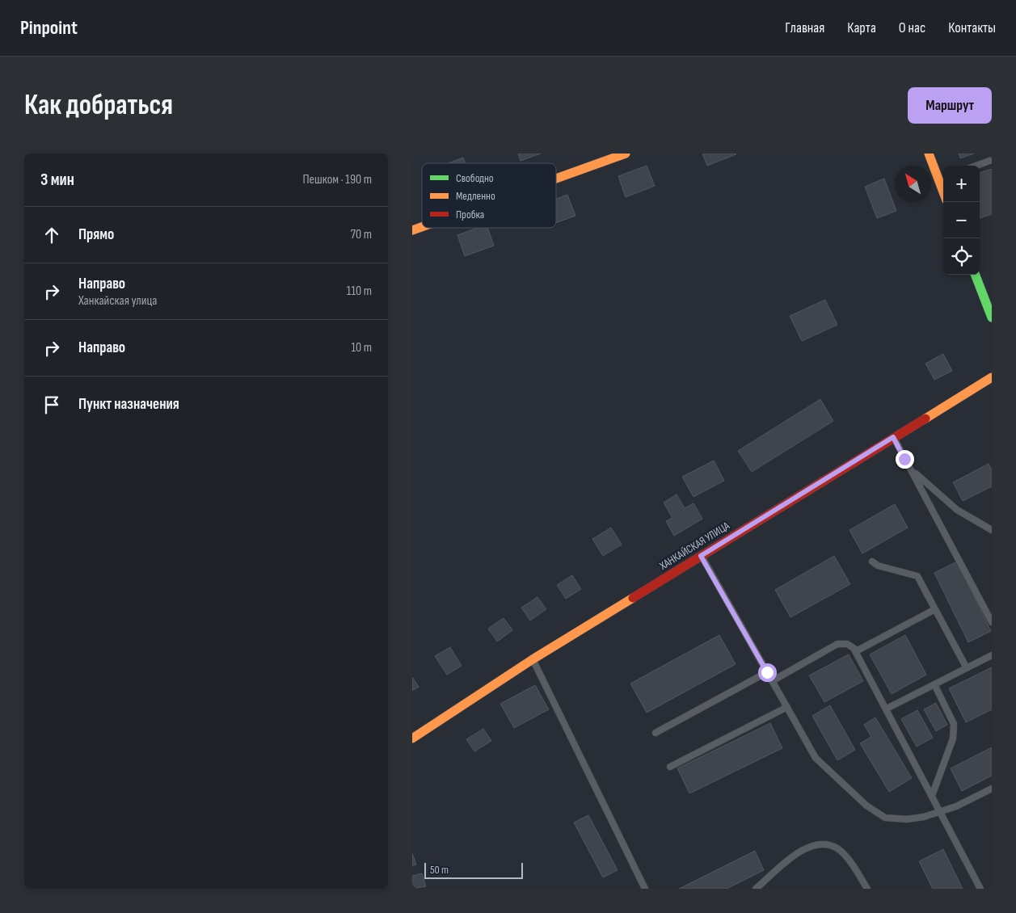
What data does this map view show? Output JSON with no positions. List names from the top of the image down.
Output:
{
  "streets": {
    "street": ["ХАНКАЙСКАЯ УЛИЦА"]
  },
  "legend": ["Свободно", "Медленно", "Пробка"],
  "scale_bar": "50 m",
  "north": "top left",
  "page": {
    "header": "Pinpoint",
    "nav": [
      "Главная",
      "Карта",
      "О нас",
      "Контакты"
    ],
    "buttons": "Маршрут",
    "title": "Как добраться",
    "heading": ["3 мин", "Пешком · 190 m"],
    "map_buttons": ["+", "−"],
    "list": [
      ["Прямо", "70 m"],
      ["Направо", "Ханкайская улица", "110 m"],
      ["Направо", "10 m"],
      "Пункт назначения"
    ],
    "scale": "50 m"
  }
}
